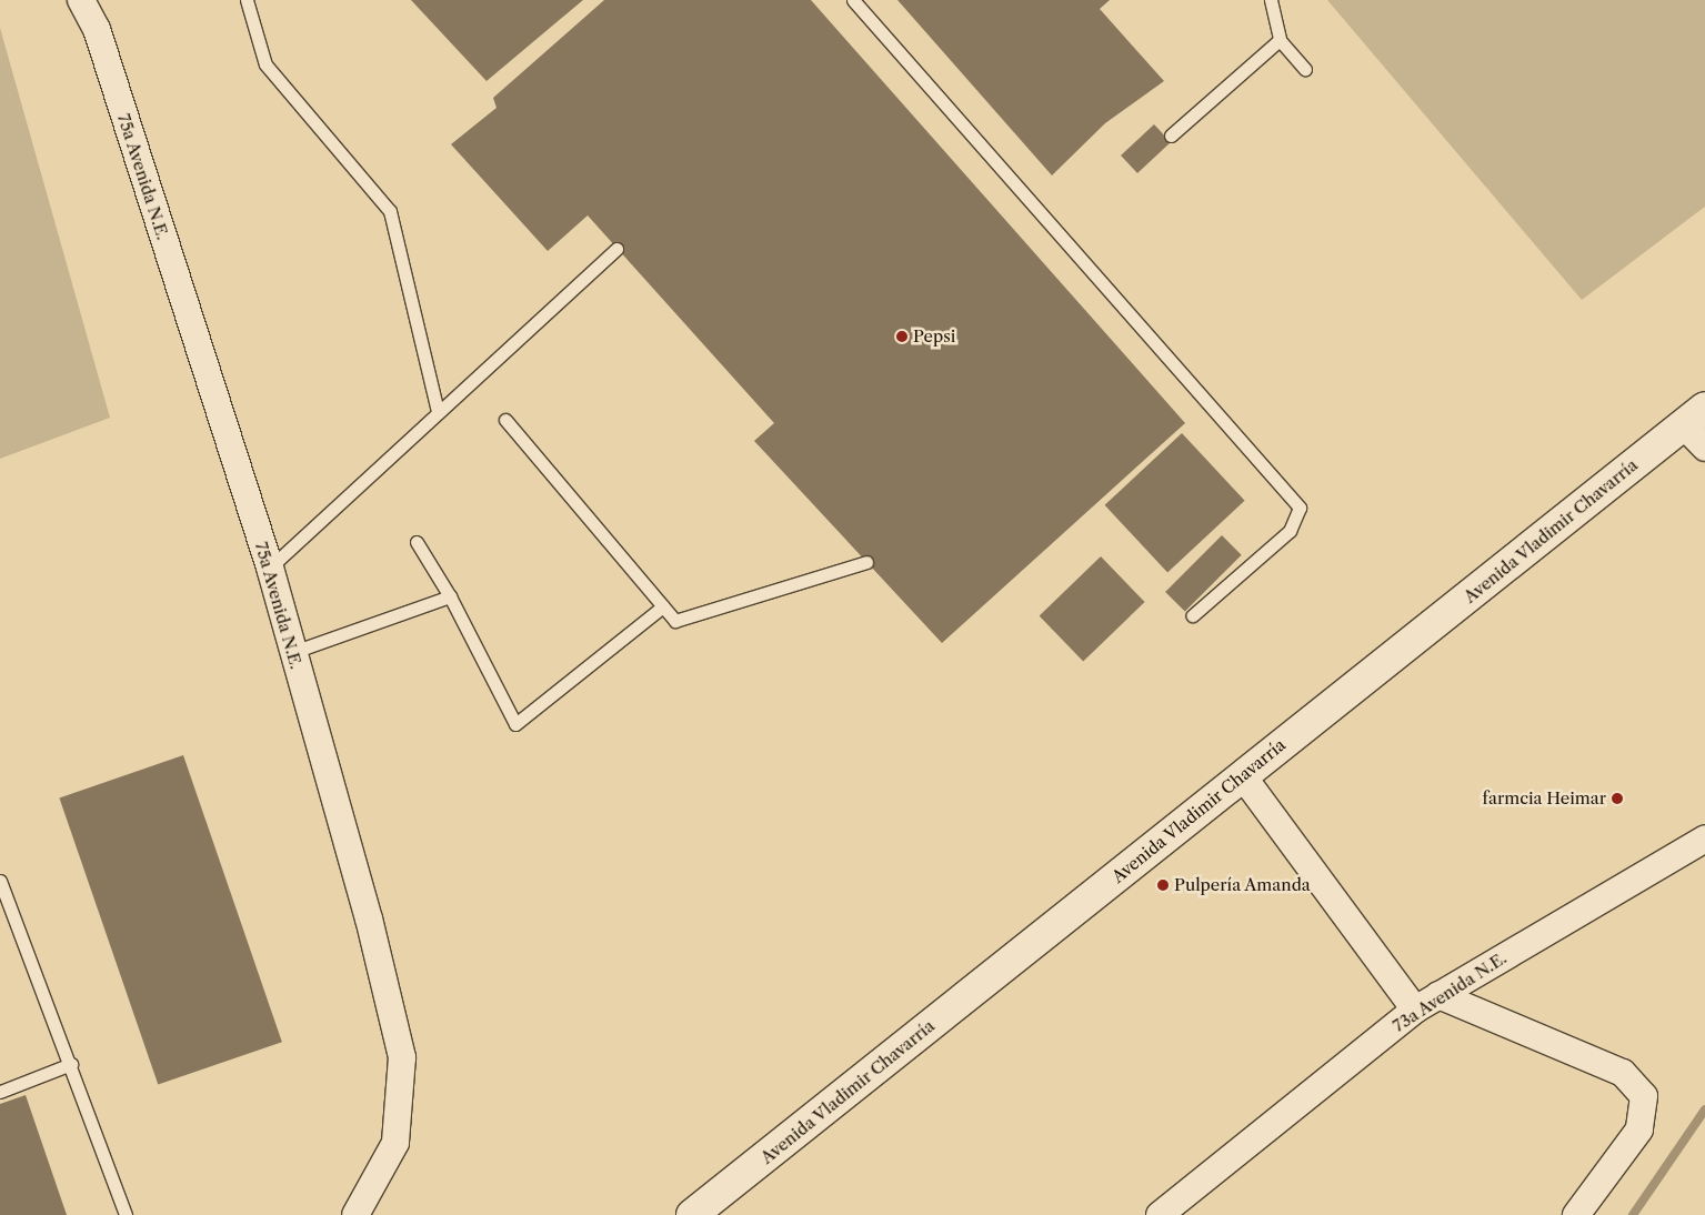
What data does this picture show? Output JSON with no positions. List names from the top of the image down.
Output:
{
  "streets": {
    "street": ["75a Avenida N.E.", "Avenida Vladimir Chavarría", "73a Avenida N.E."]
  },
  "places": ["Pepsi", "farmcia Heimar", "Pulpería Amanda"]
}
